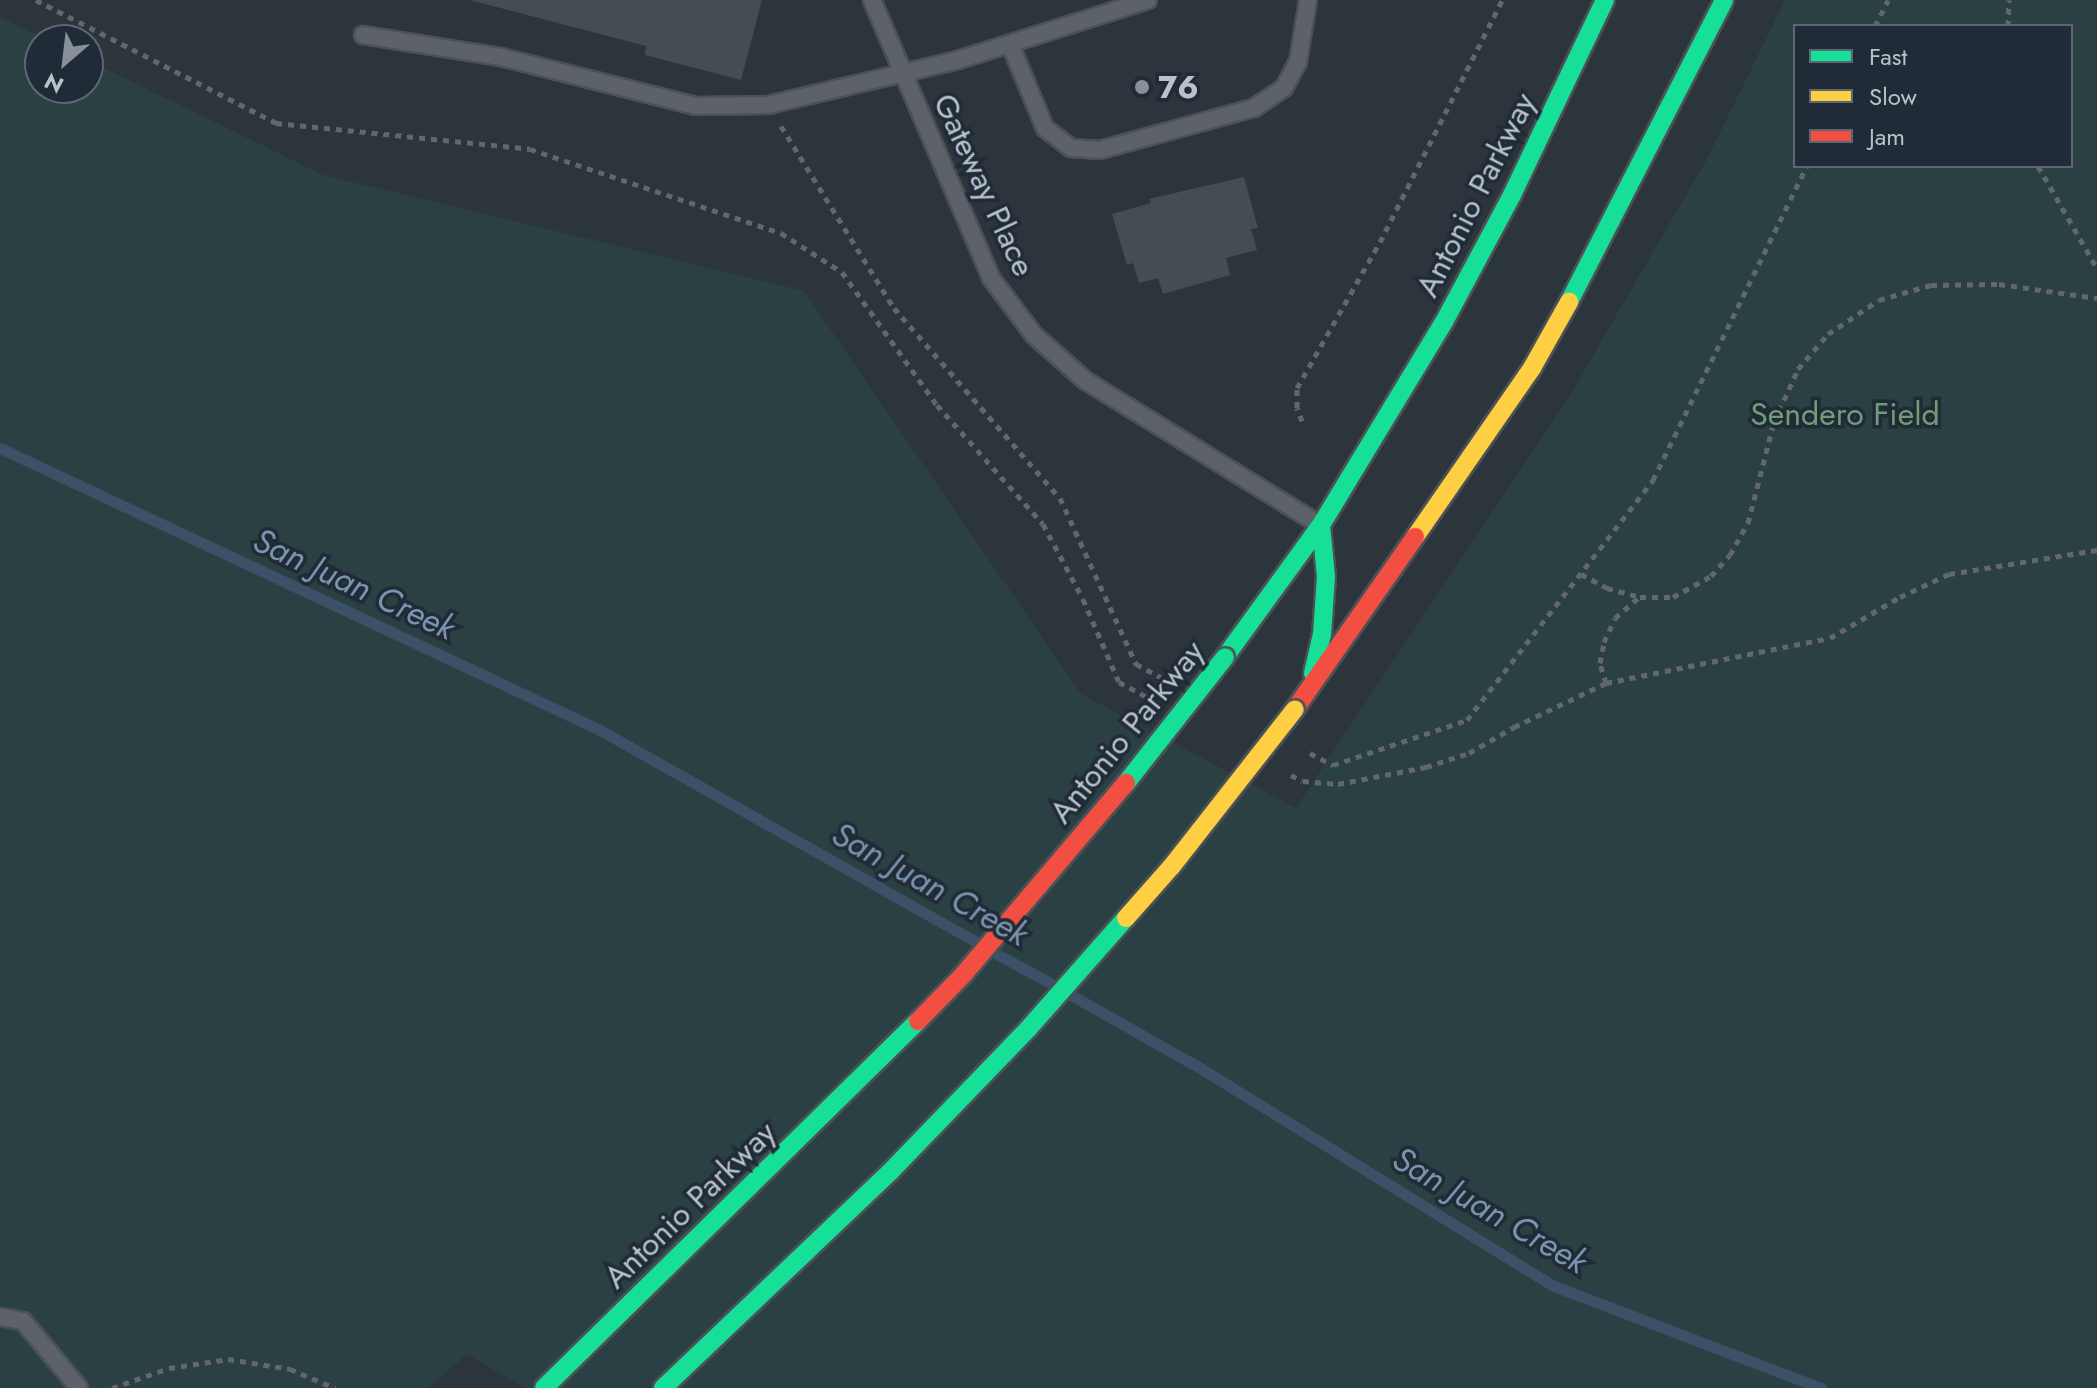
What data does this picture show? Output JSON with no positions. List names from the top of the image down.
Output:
{
  "streets": {
    "highway": ["Antonio Parkway"],
    "lane": ["Gateway Place"]
  },
  "crossings": [
    ["Gateway Place", "Antonio Parkway"]
  ],
  "water": ["San Juan Creek"],
  "parks": ["Sendero Field"],
  "places": ["76"],
  "legend": ["Fast", "Slow", "Jam"],
  "north": "bottom left"
}
